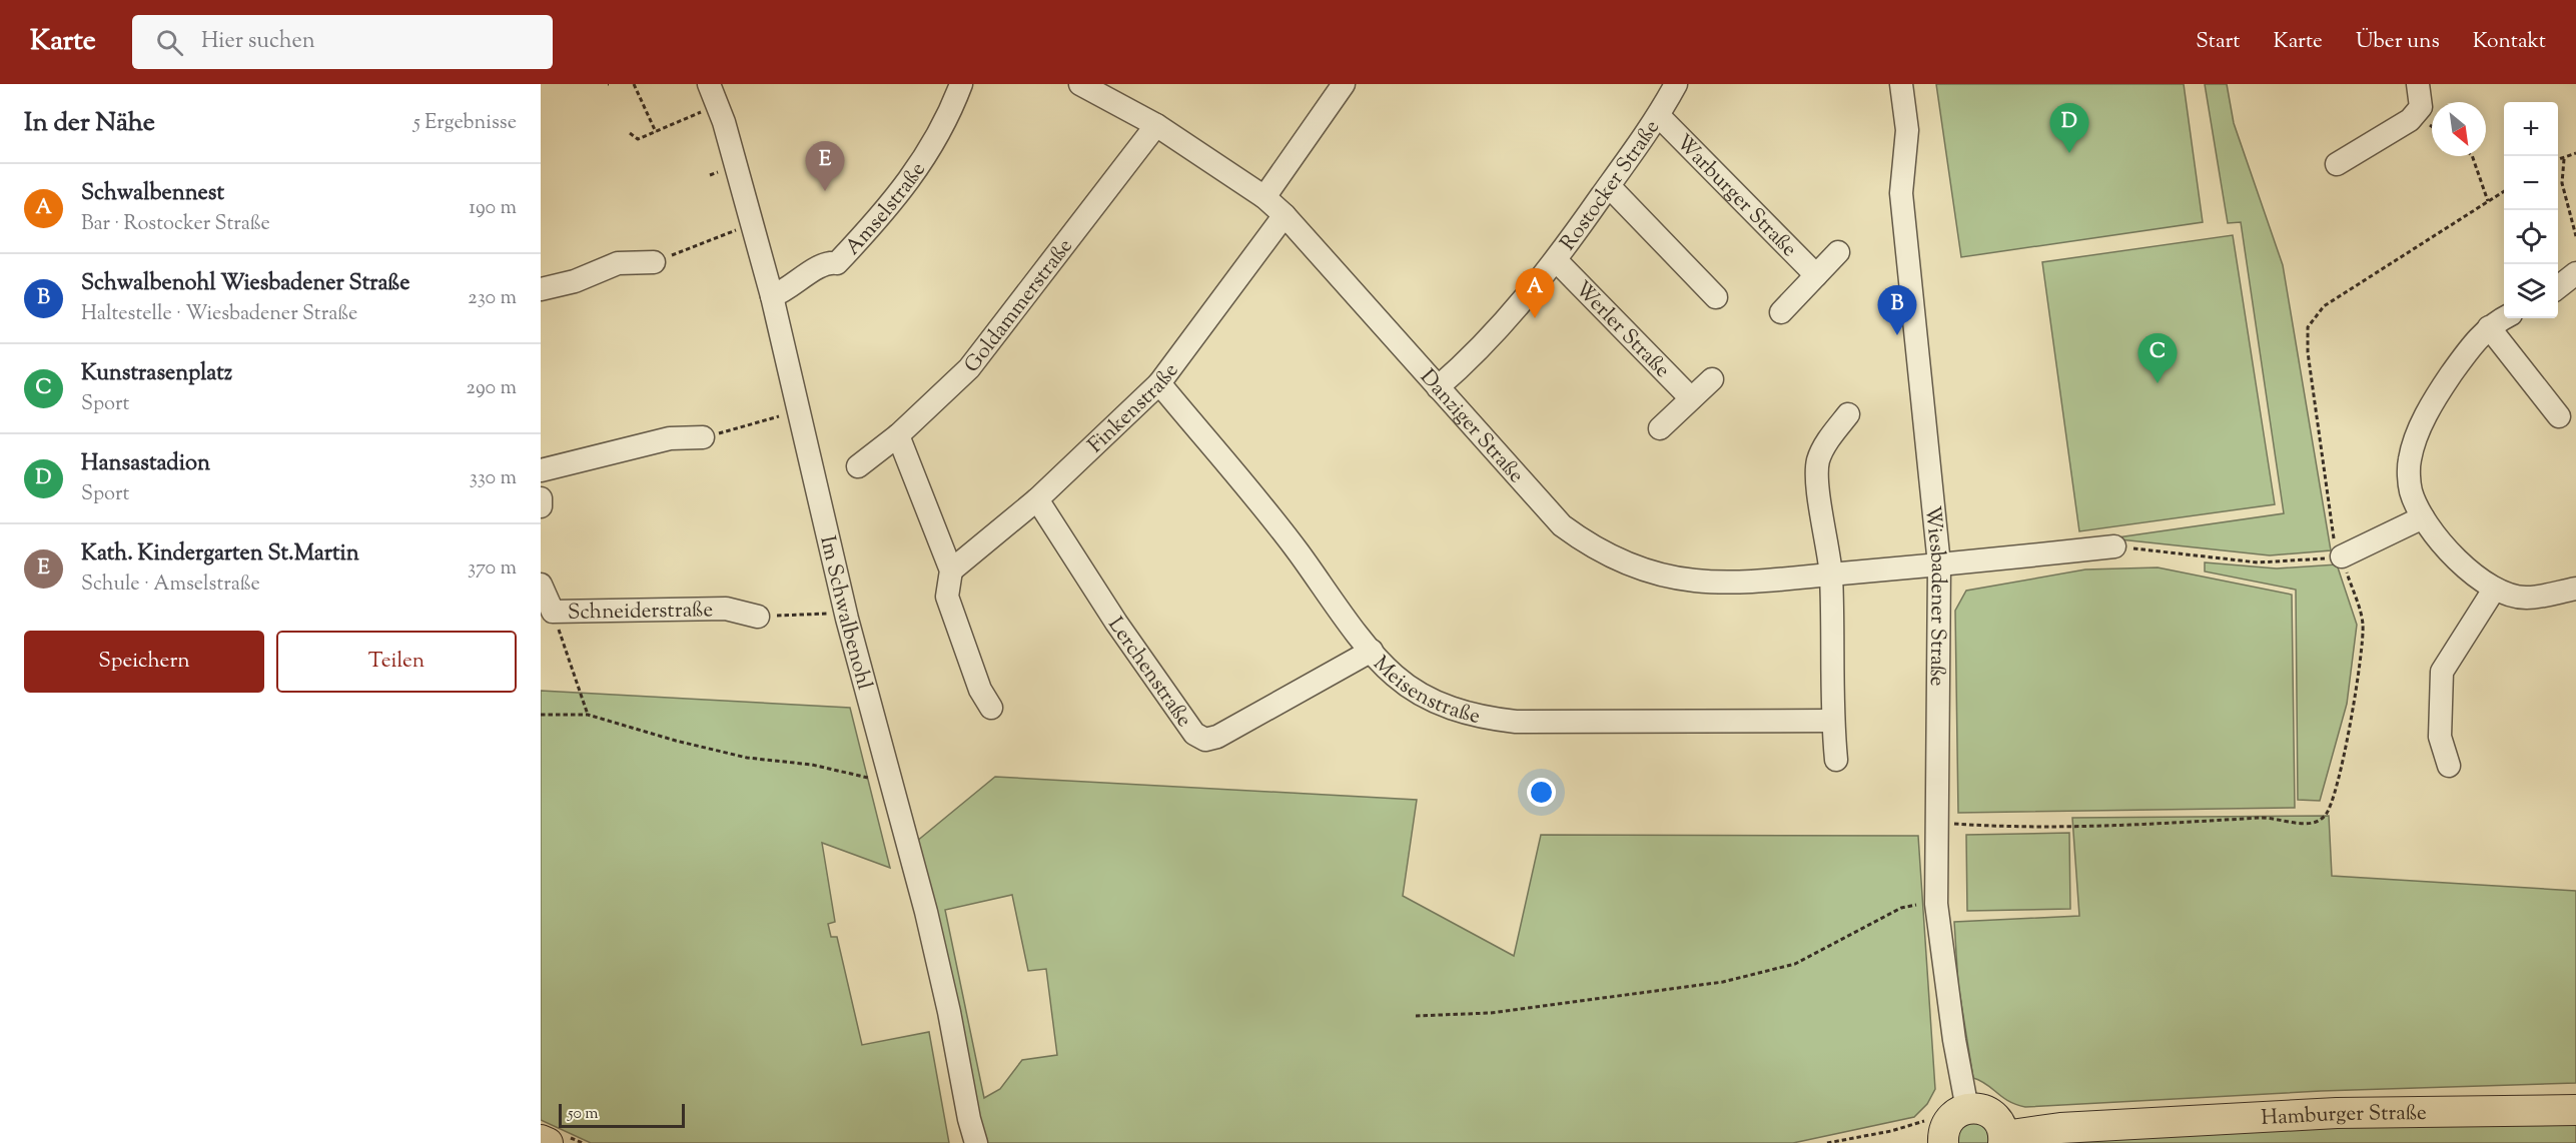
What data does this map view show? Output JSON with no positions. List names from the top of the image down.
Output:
{
  "streets": {
    "main road": ["Hamburger Straße"],
    "street": [
      "Rostocker Straße",
      "Warburger Straße",
      "Amselstraße",
      "Goldammerstraße",
      "Werler Straße",
      "Finkenstraße",
      "Danziger Straße",
      "Wiesbadener Straße",
      "Schneiderstraße",
      "Im Schwalbenohl",
      "Lerchenstraße",
      "Meisenstraße"
    ]
  },
  "crossings": [
    ["Rostocker Straße", "Warburger Straße"],
    ["Rostocker Straße", "Werler Straße"],
    ["Rostocker Straße", "Danziger Straße"],
    ["Amselstraße", "Im Schwalbenohl"],
    ["Goldammerstraße", "Danziger Straße"],
    ["Finkenstraße", "Danziger Straße"],
    ["Finkenstraße", "Lerchenstraße"],
    ["Finkenstraße", "Meisenstraße"],
    ["Danziger Straße", "Wiesbadener Straße"],
    ["Lerchenstraße", "Meisenstraße"]
  ],
  "scale_bar": "50 m",
  "north": "bottom right",
  "page": {
    "header": "Karte",
    "search": "Hier suchen",
    "nav": [
      "Start",
      "Karte",
      "Über uns",
      "Kontakt"
    ],
    "heading": ["In der Nähe", "5 Ergebnisse"],
    "map_buttons": ["+", "−"],
    "pins": [
      "D",
      "E",
      "A",
      "B",
      "C"
    ],
    "list": [
      {
        "mark": "A",
        "name": "Schwalbennest",
        "note": "Bar · Rostocker Straße",
        "value": "190 m"
      },
      {
        "mark": "B",
        "name": "Schwalbenohl Wiesbadener Straße",
        "note": "Haltestelle · Wiesbadener Straße",
        "value": "230 m"
      },
      {
        "mark": "C",
        "name": "Kunstrasenplatz",
        "note": "Sport",
        "value": "290 m"
      },
      {
        "mark": "D",
        "name": "Hansastadion",
        "note": "Sport",
        "value": "330 m"
      },
      {
        "mark": "E",
        "name": "Kath. Kindergarten St.Martin",
        "note": "Schule · Amselstraße",
        "value": "370 m"
      }
    ],
    "buttons": ["Speichern", "Teilen"],
    "scale": "50 m"
  }
}
